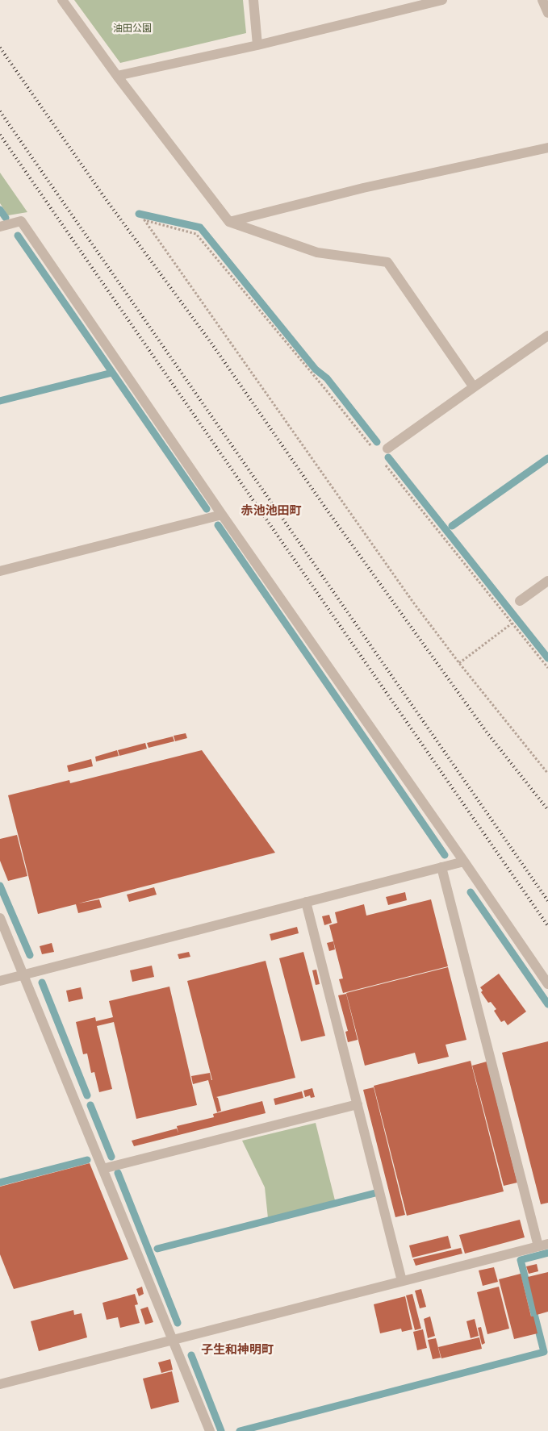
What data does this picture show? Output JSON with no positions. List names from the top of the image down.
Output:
{
  "districts": ["赤池池田町", "子生和神明町"],
  "parks": ["油田公園"]
}
